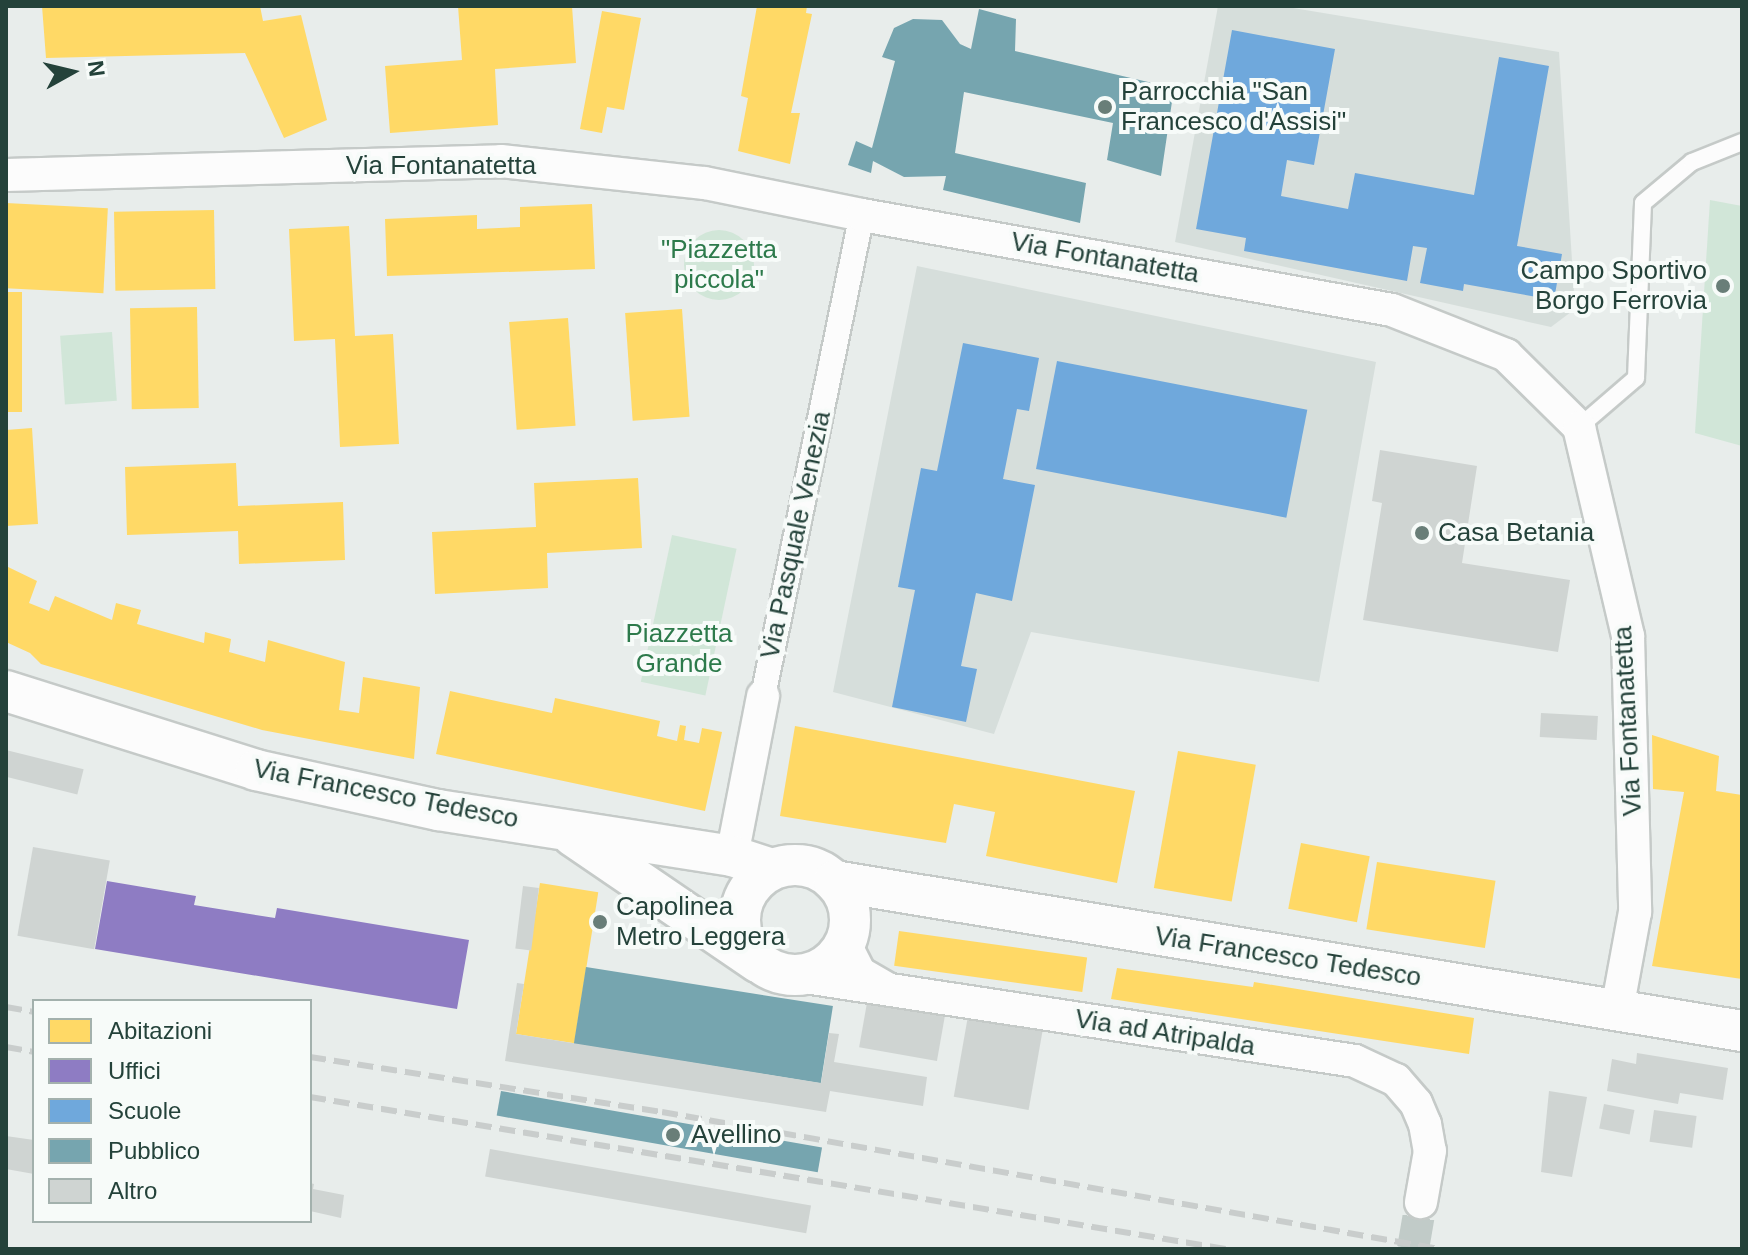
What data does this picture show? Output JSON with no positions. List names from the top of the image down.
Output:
{
  "streets": {
    "street": [
      "Via Fontanatetta",
      "Via Pasquale Venezia",
      "Via Francesco Tedesco",
      "Via ad Atripalda"
    ]
  },
  "crossings": [
    ["Via Fontanatetta", "Via Pasquale Venezia"],
    ["Via Fontanatetta", "Via Francesco Tedesco"],
    ["Via Pasquale Venezia", "Via Francesco Tedesco"],
    ["Via Francesco Tedesco", "Via ad Atripalda"]
  ],
  "parks": ["\"Piazzetta piccola\"", "Piazzetta Grande"],
  "places": [
    "Parrocchia \"San Francesco d'Assisi\"",
    "Campo Sportivo Borgo Ferrovia",
    "Casa Betania",
    "Capolinea Metro Leggera",
    "Avellino"
  ],
  "legend": [
    "Abitazioni",
    "Uffici",
    "Scuole",
    "Pubblico",
    "Altro"
  ],
  "north": "right"
}
